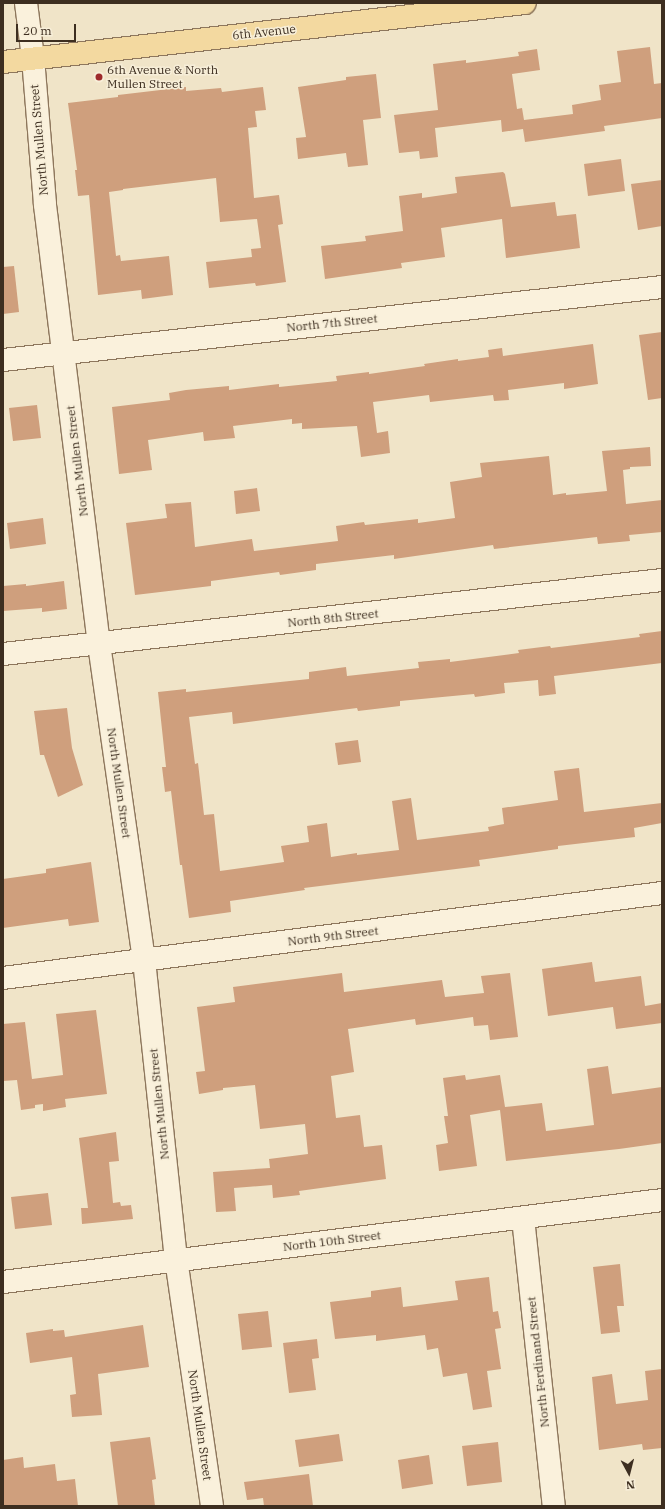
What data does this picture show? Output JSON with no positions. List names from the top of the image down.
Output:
{
  "streets": {
    "main road": ["6th Avenue"],
    "street": [
      "North Mullen Street",
      "North 7th Street",
      "North 8th Street",
      "North 9th Street",
      "North 10th Street",
      "North Ferdinand Street"
    ]
  },
  "crossings": [
    ["6th Avenue", "North Mullen Street"],
    ["North Mullen Street", "North 7th Street"],
    ["North Mullen Street", "North 8th Street"],
    ["North Mullen Street", "North 9th Street"],
    ["North Mullen Street", "North 10th Street"],
    ["North 10th Street", "North Ferdinand Street"]
  ],
  "places": ["6th Avenue & North Mullen Street"],
  "scale_bar": "20 m",
  "north": "bottom"
}
